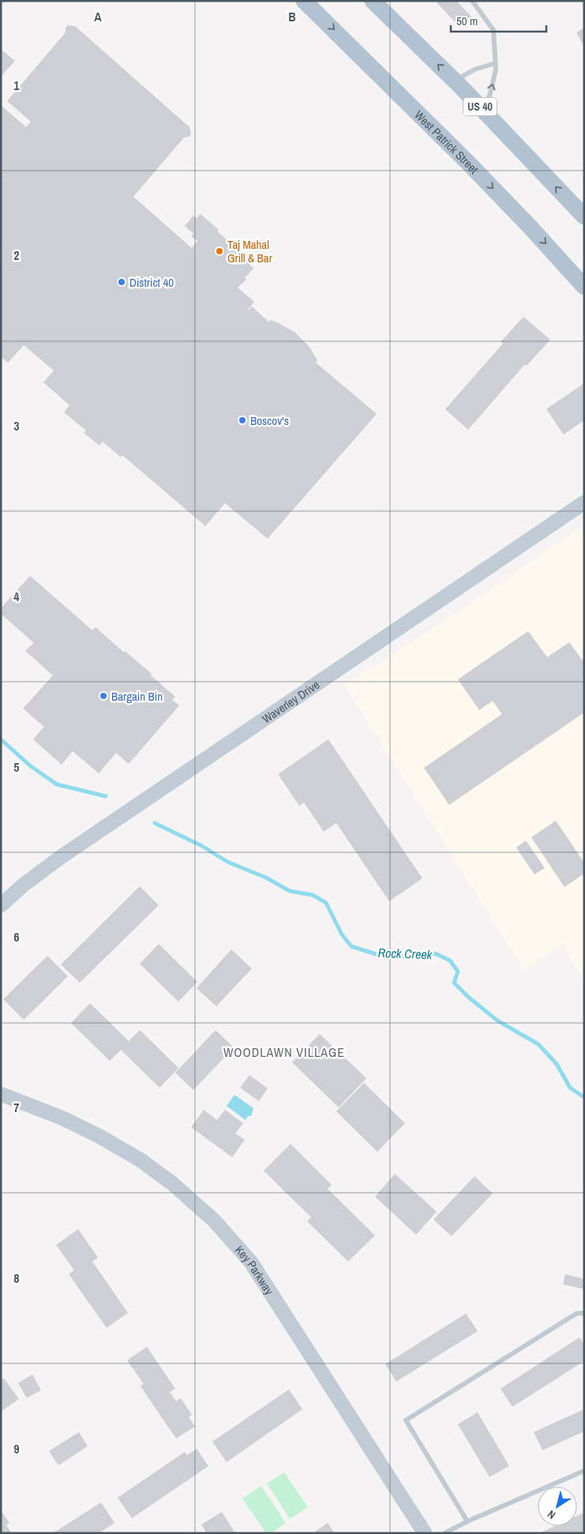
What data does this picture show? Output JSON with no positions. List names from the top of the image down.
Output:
{
  "streets": {
    "main road": ["US 40", "West Patrick Street"],
    "street": ["Waverley Drive", "Key Parkway"]
  },
  "districts": ["WOODLAWN VILLAGE"],
  "water": ["Rock Creek"],
  "places": [
    "Taj Mahal Grill & Bar",
    "District 40",
    "Boscov's",
    "Bargain Bin"
  ],
  "scale_bar": "50 m",
  "north": "bottom left",
  "grid": {
    "columns": ["A", "B"],
    "rows": [
      "1",
      "2",
      "3",
      "4",
      "5",
      "6",
      "7",
      "8",
      "9"
    ]
  }
}
